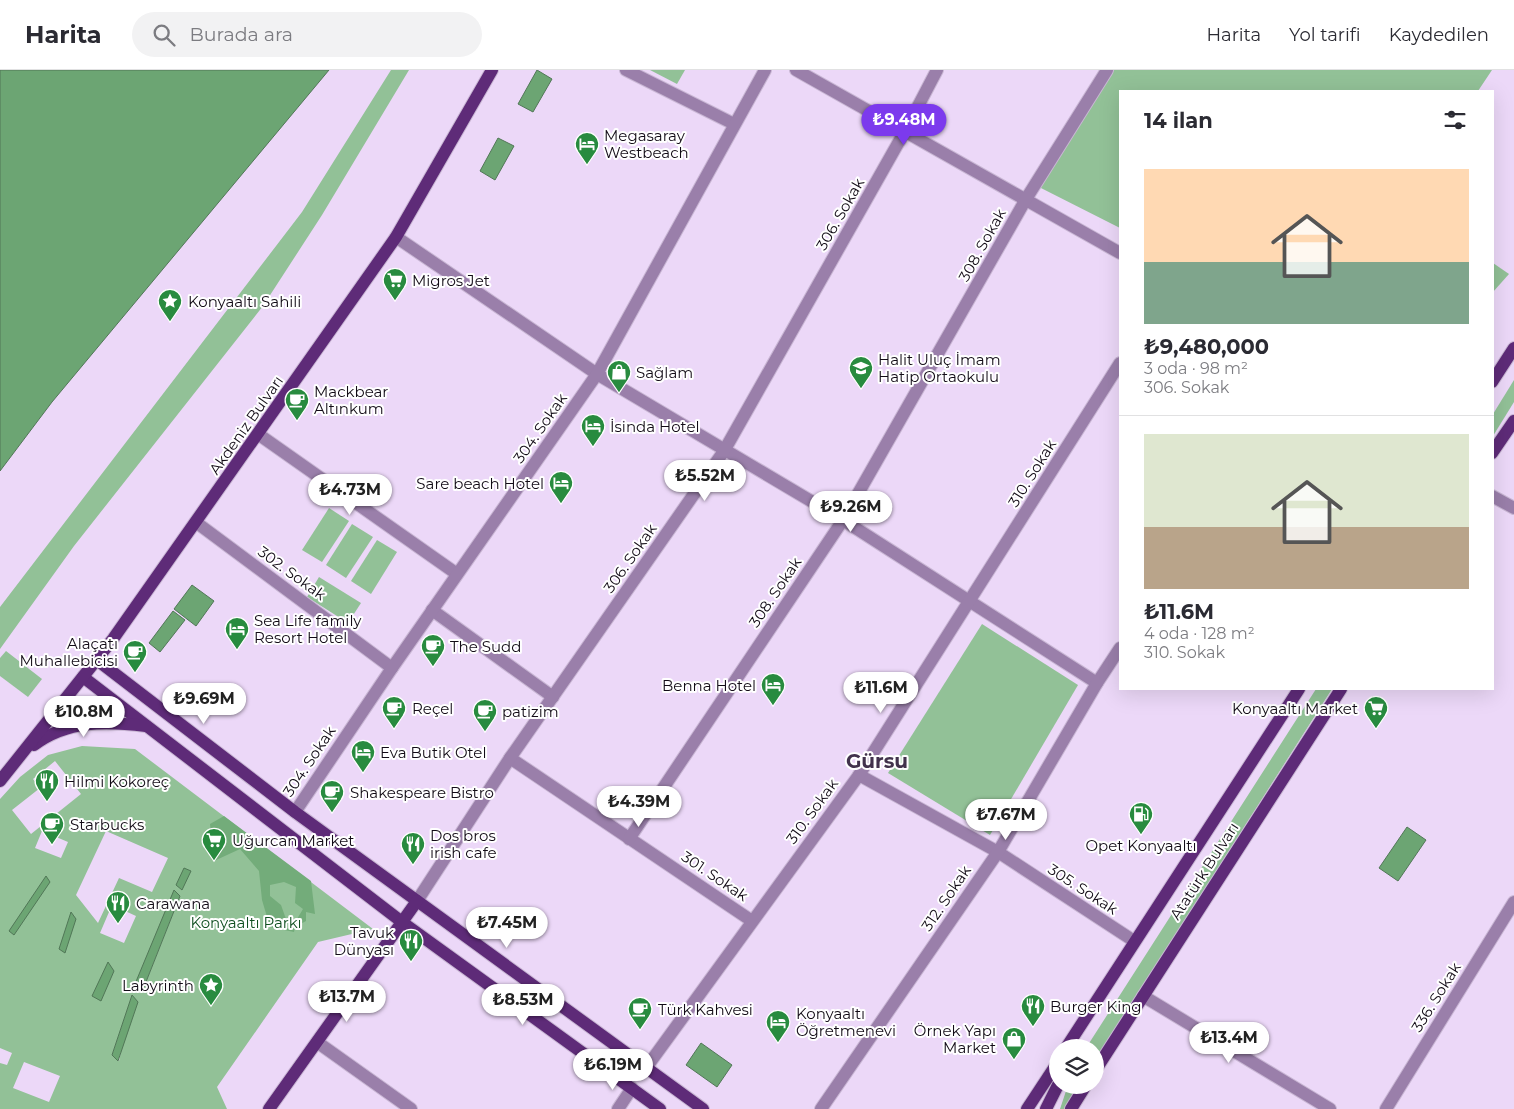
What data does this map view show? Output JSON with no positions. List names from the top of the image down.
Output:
{
  "streets": {
    "main road": ["306. Sokak", "Akdeniz Bulvarı", "Atatürk Bulvarı"],
    "street": [
      "308. Sokak",
      "304. Sokak",
      "310. Sokak",
      "302. Sokak",
      "301. Sokak",
      "305. Sokak",
      "312. Sokak",
      "336. Sokak"
    ]
  },
  "crossings": [
    ["306. Sokak", "301. Sokak"],
    ["308. Sokak", "301. Sokak"],
    ["Akdeniz Bulvarı", "302. Sokak"],
    ["304. Sokak", "302. Sokak"],
    ["310. Sokak", "301. Sokak"],
    ["310. Sokak", "305. Sokak"],
    ["Atatürk Bulvarı", "305. Sokak"],
    ["305. Sokak", "312. Sokak"]
  ],
  "districts": ["Gürsu"],
  "parks": ["Konyaaltı Parkı"],
  "places": {
    "hotel": [
      "Megasaray Westbeach",
      "İsinda Hotel",
      "Sare beach Hotel",
      "Sea Life family Resort Hotel",
      "Benna Hotel",
      "Eva Butik Otel",
      "Konyaaltı Öğretmenevi"
    ],
    "supermarket": ["Migros Jet", "Konyaaltı Market", "Uğurcan Market"],
    "place": ["Konyaaltı Sahili", "Labyrinth"],
    "school or university": ["Halit Uluç İmam Hatip Ortaokulu"],
    "shop": ["Sağlam", "Örnek Yapı Market"],
    "cafe": [
      "Mackbear Altınkum",
      "The Sudd",
      "Alaçatı Muhallebicisi",
      "Reçel",
      "patizim",
      "Shakespeare Bistro",
      "Starbucks",
      "Türk Kahvesi"
    ],
    "restaurant": [
      "Hilmi Kokoreç",
      "Dos bros irish cafe",
      "Carawana",
      "Tavuk Dünyası",
      "Burger King"
    ],
    "fuel station": ["Opet Konyaaltı"]
  },
  "page": {
    "header": "Harita",
    "search": "Burada ara",
    "nav": ["Harita", "Yol tarifi", "Kaydedilen"],
    "heading": "14 ilan",
    "price": [
      "₺9.48M",
      "₺5.52M",
      "₺4.73M",
      "₺9.26M",
      "₺11.6M",
      "₺9.69M",
      "₺10.8M",
      "₺4.39M",
      "₺7.67M",
      "₺7.45M",
      "₺13.7M",
      "₺8.53M",
      "₺13.4M",
      "₺6.19M"
    ],
    "list": [
      {
        "name": "₺9,480,000",
        "note": "3 oda · 98 m² · 306. Sokak"
      },
      {
        "name": "₺11.6M",
        "note": "4 oda · 128 m² · 310. Sokak"
      }
    ]
  }
}
